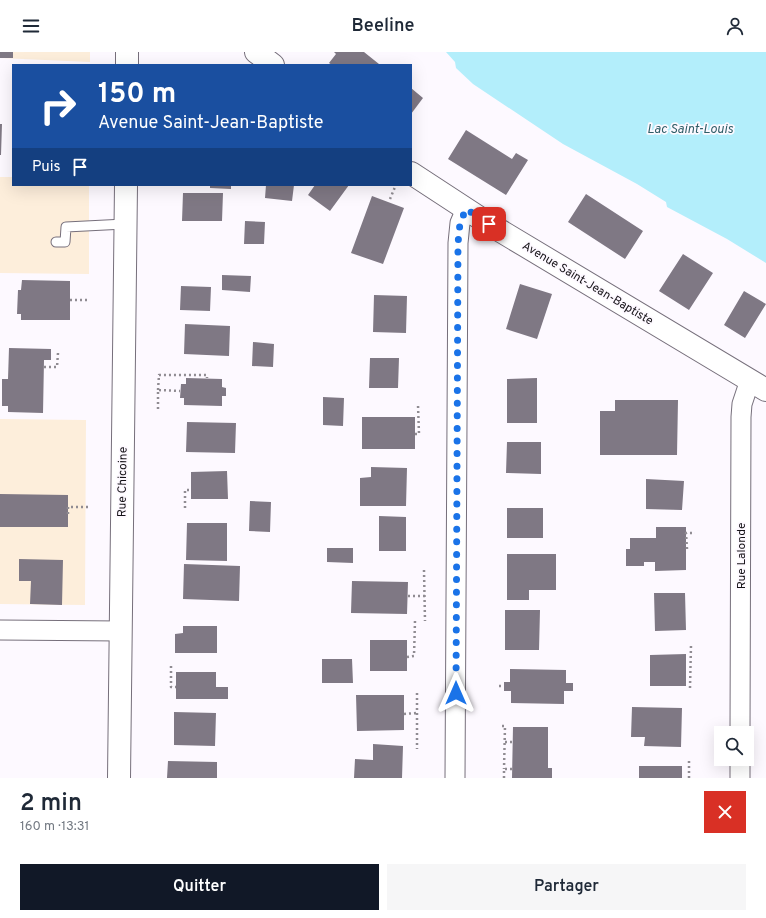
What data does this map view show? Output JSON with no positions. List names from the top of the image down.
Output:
{
  "streets": {
    "street": ["Avenue Saint-Jean-Baptiste", "Rue Chicoine", "Rue Lalonde"]
  },
  "crossings": [
    ["Avenue Saint-Jean-Baptiste", "Rue Lalonde"]
  ],
  "water": ["Lac Saint-Louis"],
  "page": {
    "header": "Beeline",
    "turn": ["150 m", "Avenue Saint-Jean-Baptiste"],
    "then": "Puis",
    "heading": ["2 min", "160 m · 13:31"],
    "buttons": ["Quitter", "Partager"]
  }
}
